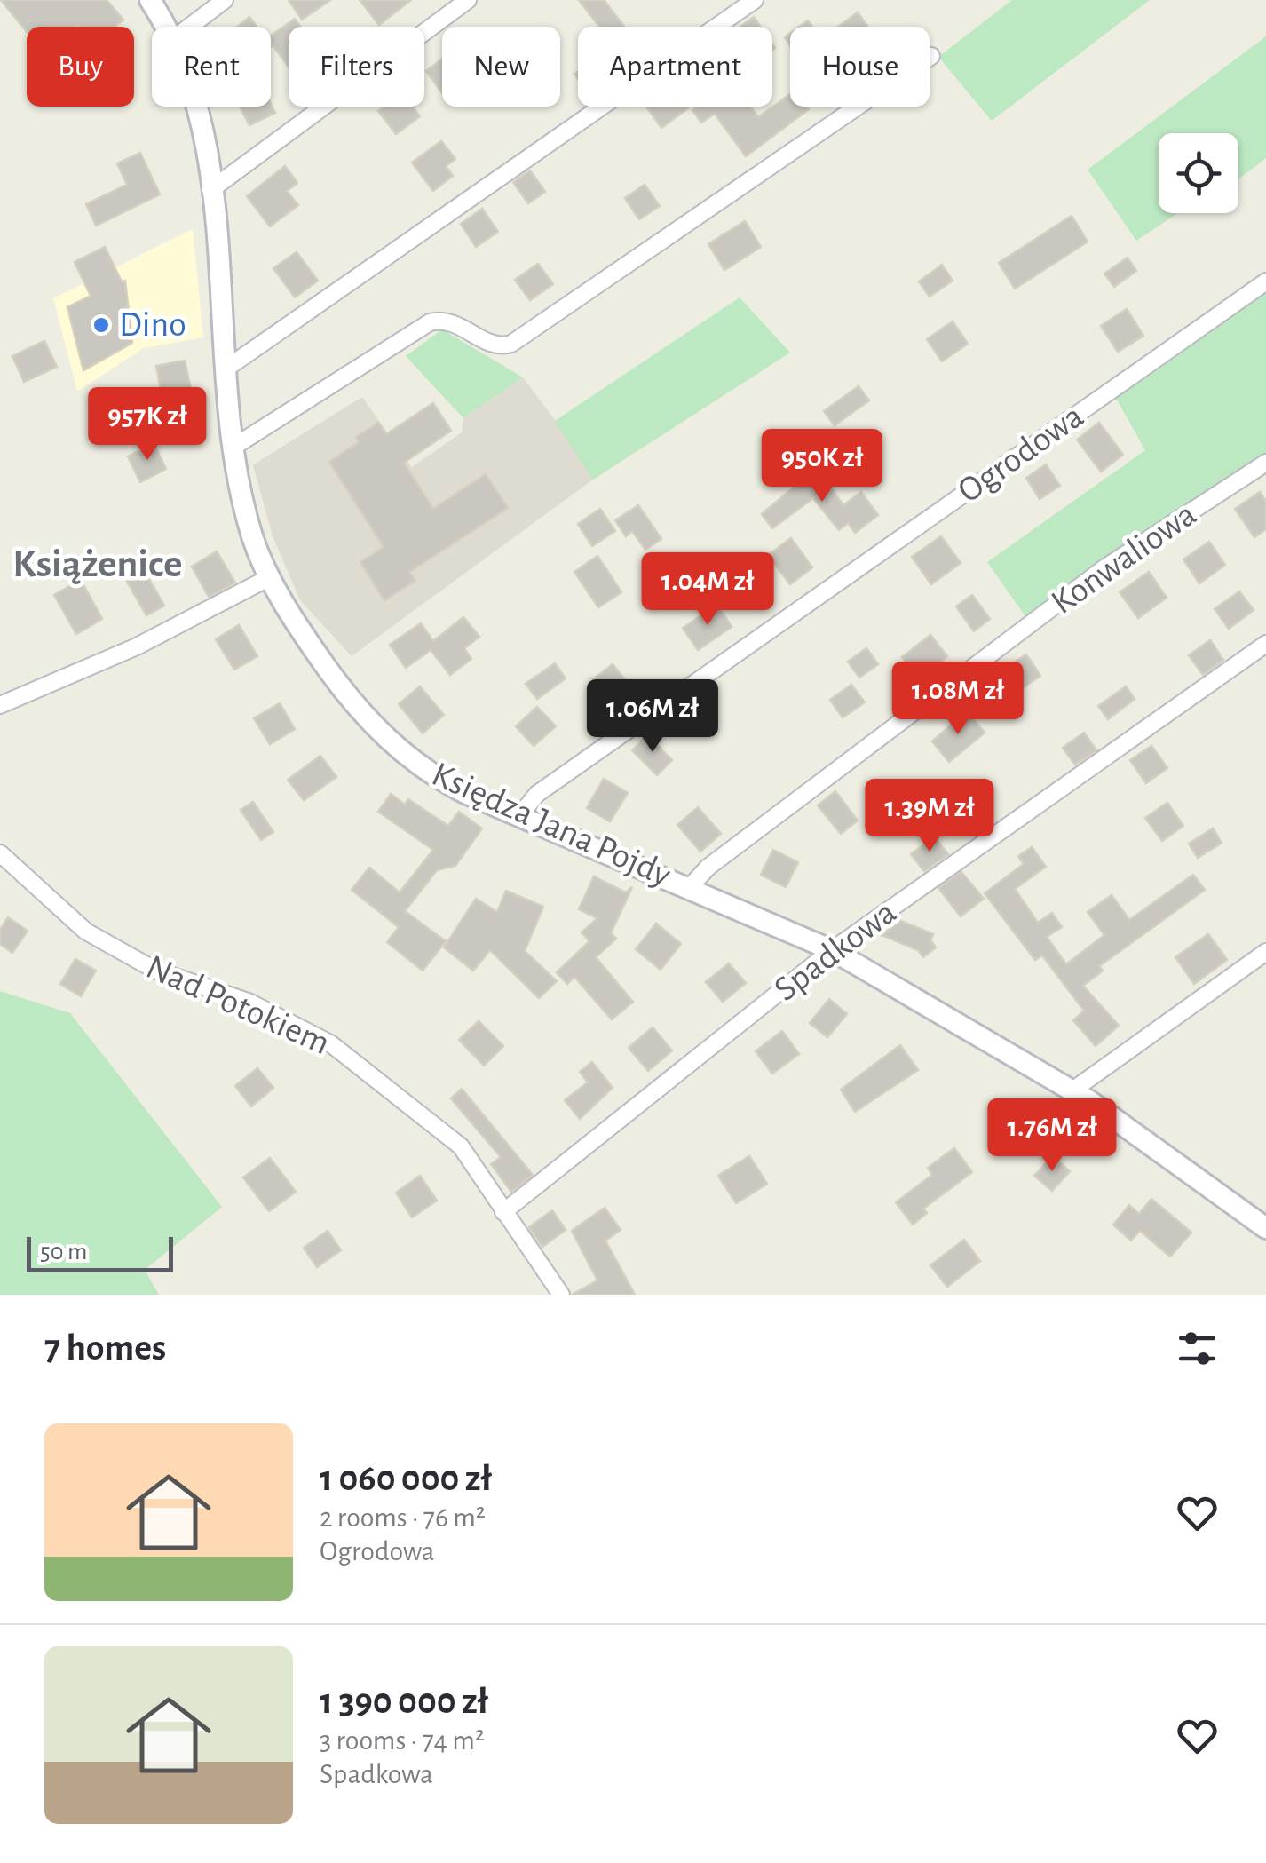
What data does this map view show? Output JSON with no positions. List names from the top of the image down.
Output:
{
  "streets": {
    "street": [
      "Ogrodowa",
      "Konwaliowa",
      "Księdza Jana Pojdy",
      "Spadkowa",
      "Nad Potokiem"
    ]
  },
  "crossings": [
    ["Ogrodowa", "Księdza Jana Pojdy"],
    ["Konwaliowa", "Księdza Jana Pojdy"],
    ["Księdza Jana Pojdy", "Spadkowa"],
    ["Spadkowa", "Nad Potokiem"]
  ],
  "districts": ["Książenice"],
  "places": ["Dino"],
  "scale_bar": "50 m",
  "page": {
    "chip": [
      "Buy",
      "Rent",
      "Filters",
      "New",
      "Apartment",
      "House"
    ],
    "price": [
      "957K zł",
      "950K zł",
      "1.04M zł",
      "1.08M zł",
      "1.06M zł",
      "1.39M zł",
      "1.76M zł"
    ],
    "scale": "50 m",
    "heading": "7 homes",
    "list": [
      {
        "name": "1 060 000 zł",
        "note": "2 rooms · 76 m² · Ogrodowa"
      },
      {
        "name": "1 390 000 zł",
        "note": "3 rooms · 74 m² · Spadkowa"
      }
    ]
  }
}
